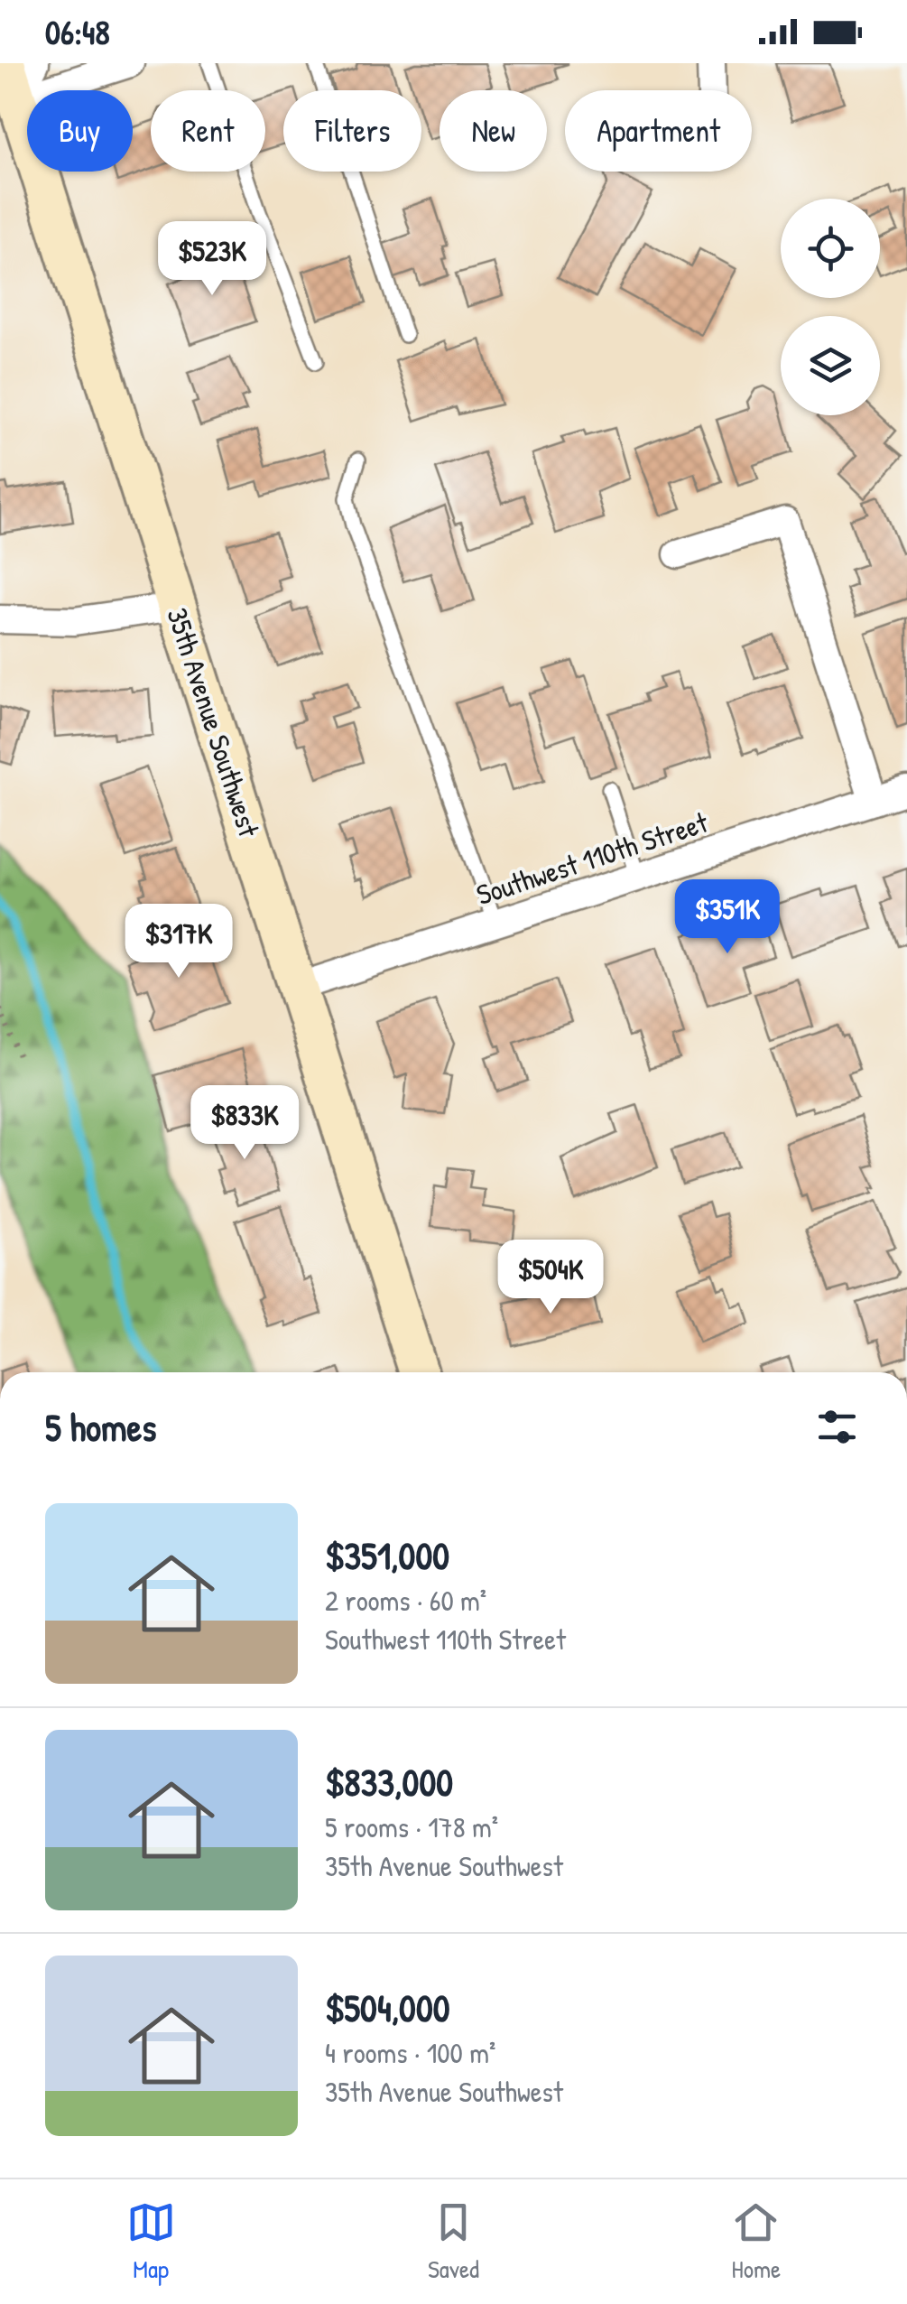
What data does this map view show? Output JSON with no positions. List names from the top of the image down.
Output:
{
  "streets": {
    "street": ["35th Avenue Southwest", "Southwest 110th Street"]
  },
  "crossings": [
    ["35th Avenue Southwest", "Southwest 110th Street"]
  ],
  "page": {
    "status": "06:48",
    "chip": [
      "Buy",
      "Rent",
      "Filters",
      "New",
      "Apartment"
    ],
    "price": [
      "$523K",
      "$351K",
      "$317K",
      "$833K",
      "$504K"
    ],
    "heading": "5 homes",
    "list": [
      {
        "name": "$351,000",
        "note": "2 rooms · 60 m² · Southwest 110th Street"
      },
      {
        "name": "$833,000",
        "note": "5 rooms · 178 m² · 35th Avenue Southwest"
      },
      {
        "name": "$504,000",
        "note": "4 rooms · 100 m² · 35th Avenue Southwest"
      }
    ],
    "tabs": ["Map", "Saved", "Home"]
  }
}
